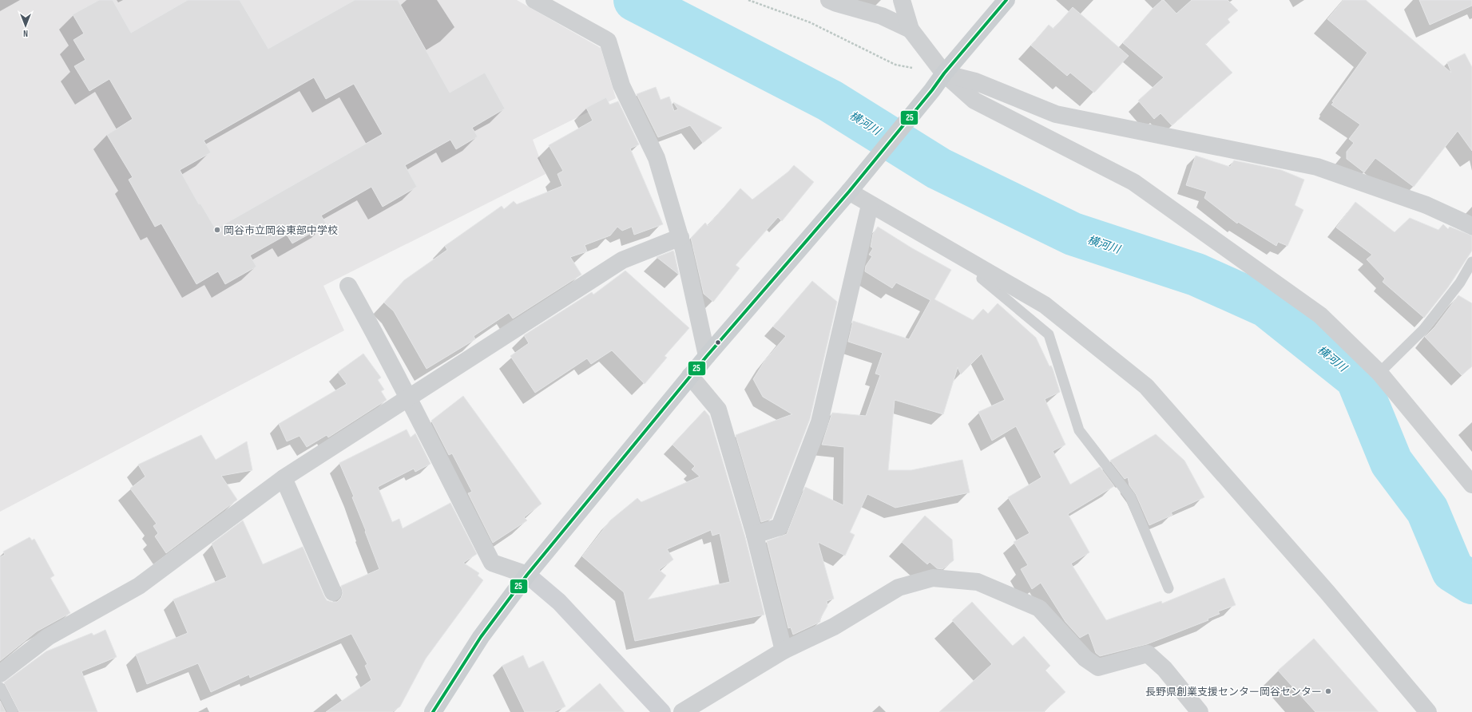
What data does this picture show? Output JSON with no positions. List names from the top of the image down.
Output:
{
  "water": ["横河川"],
  "places": ["岡谷市立岡谷東部中学校", "長野県創業支援センター岡谷センター"],
  "lines": ["transit line 25"],
  "north": "bottom"
}
